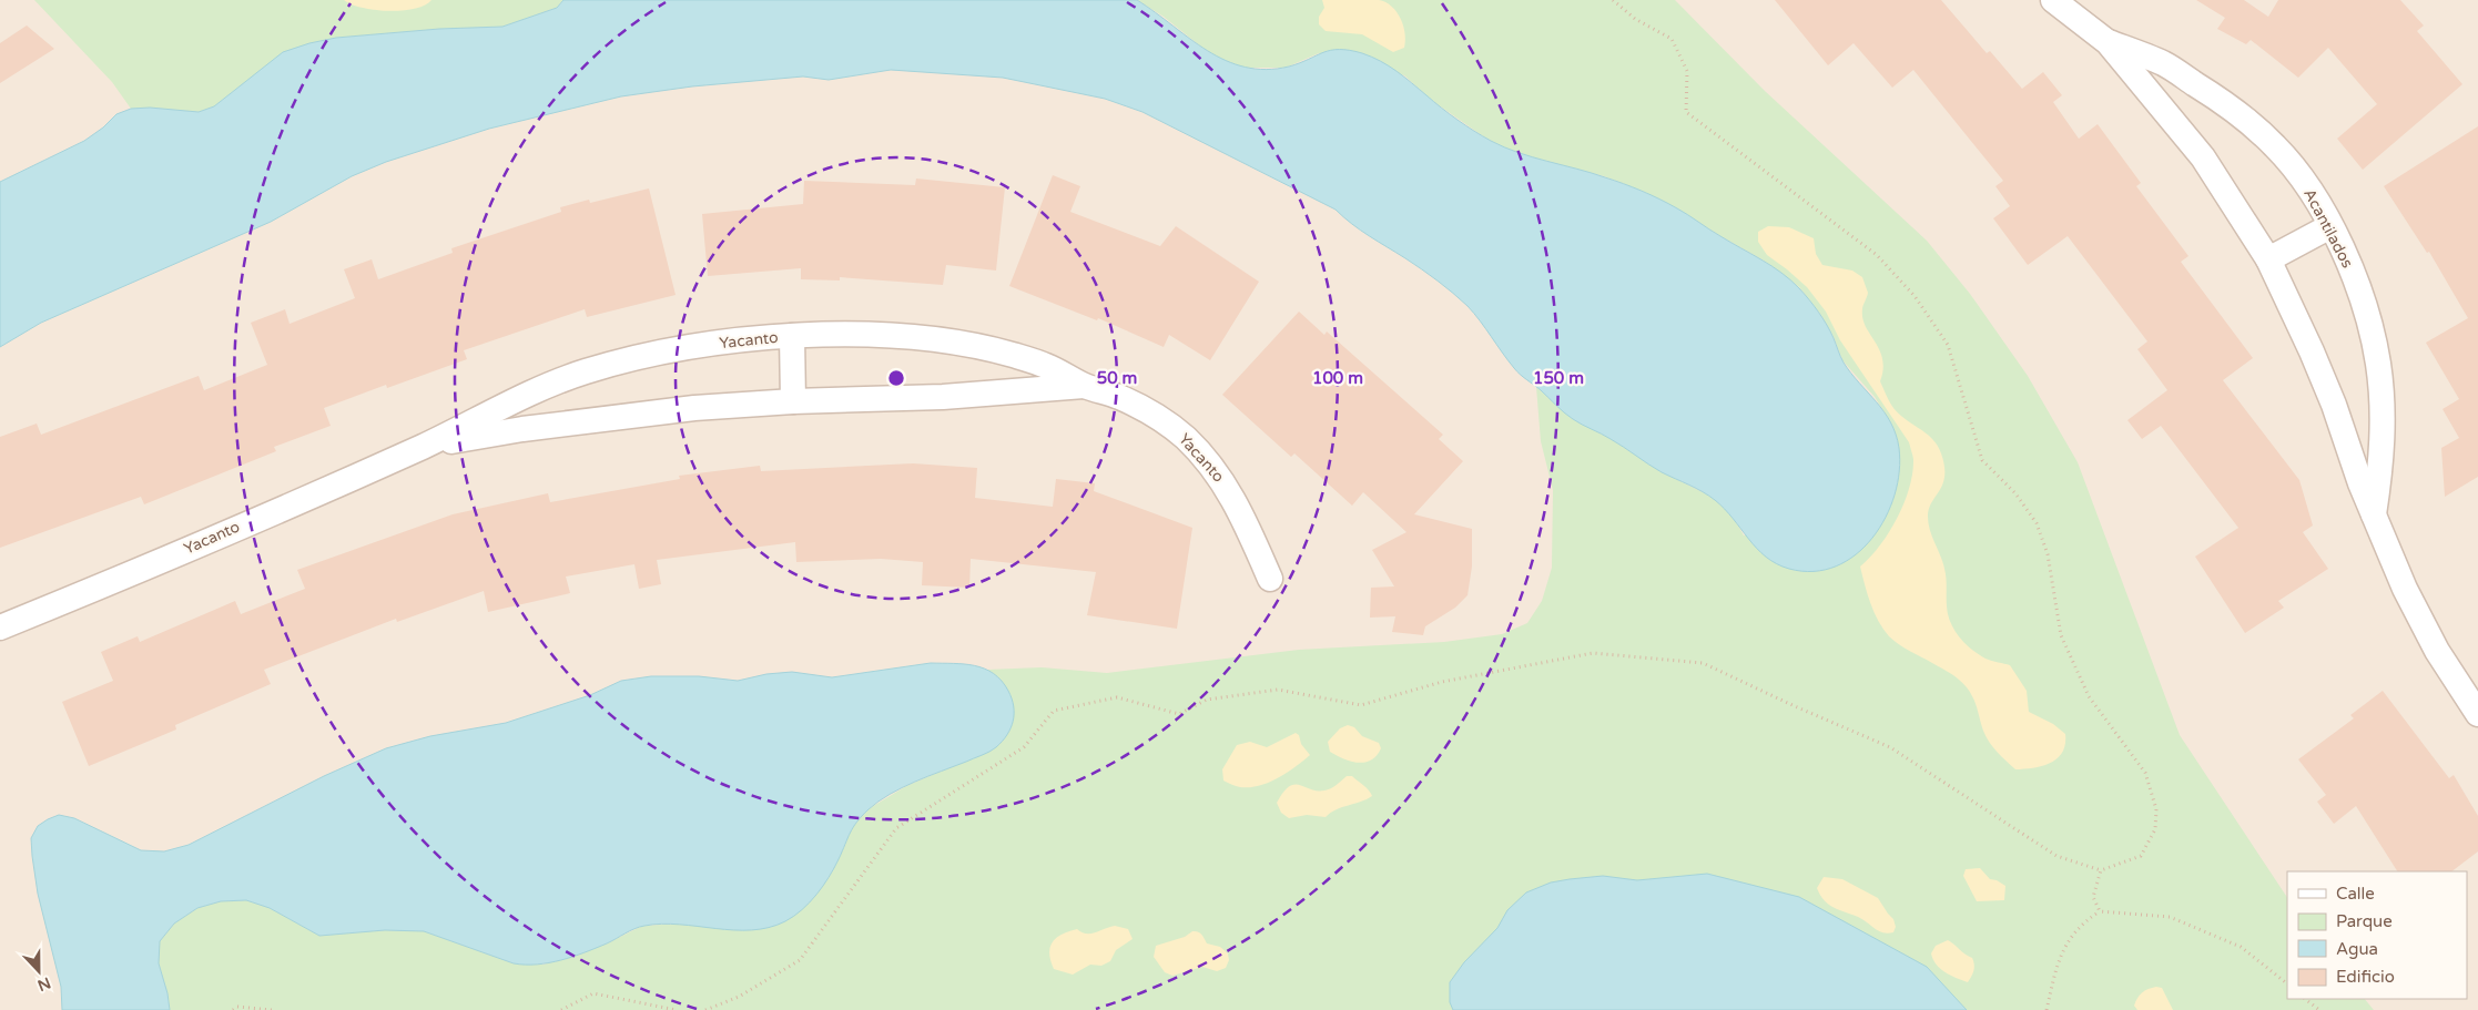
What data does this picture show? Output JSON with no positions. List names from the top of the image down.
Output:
{
  "streets": {
    "street": ["Acantilados", "Yacanto"]
  },
  "legend": [
    "Calle",
    "Parque",
    "Agua",
    "Edificio"
  ],
  "north": "bottom",
  "rings": ["50 m", "100 m", "150 m"]
}
